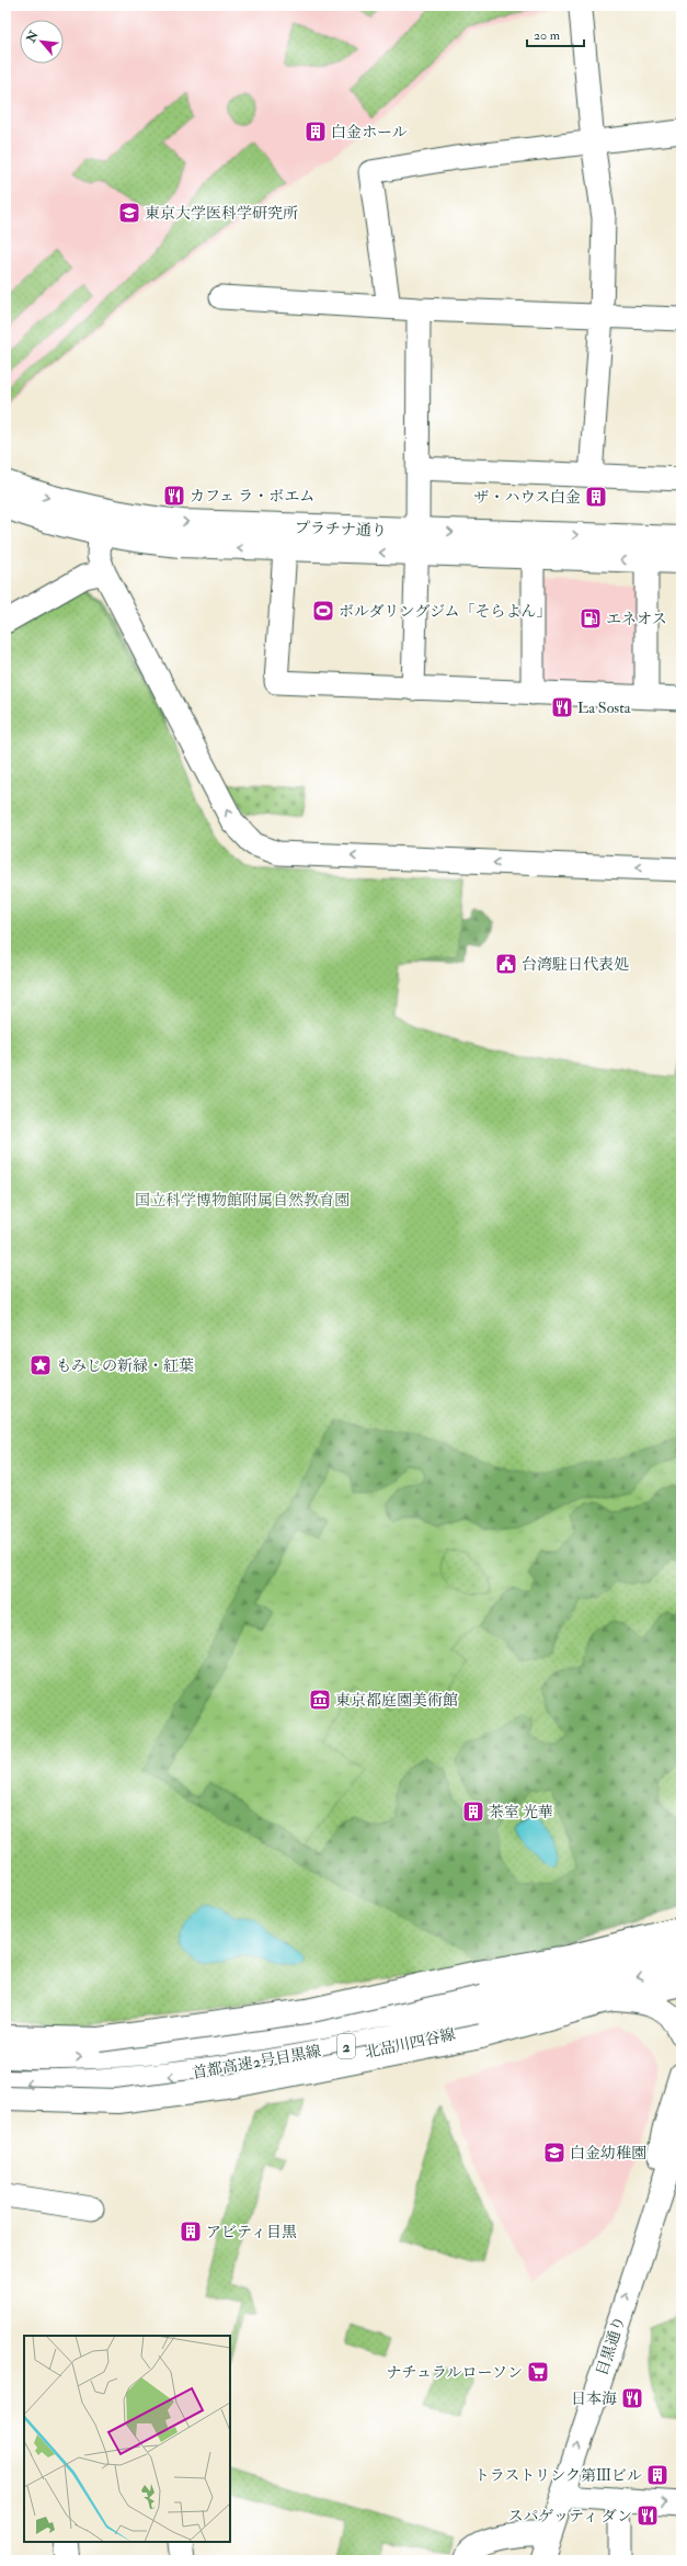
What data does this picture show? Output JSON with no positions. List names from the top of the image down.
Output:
{
  "streets": {
    "main road": [
      "プラチナ通り",
      "北品川四谷線",
      "2",
      "首都高速2号目黒線",
      "目黒通り"
    ]
  },
  "one_way": ["目黒通り"],
  "parks": ["国立科学博物館附属自然教育園"],
  "places": {
    "building": [
      "白金ホール",
      "ザ・ハウス白金",
      "茶室 光華",
      "アビティ目黒",
      "トラストリンク第Ⅲビル"
    ],
    "school or university": ["東京大学医科学研究所", "白金幼稚園"],
    "restaurant": [
      "カフェ ラ・ボエム",
      "La Sosta",
      "日本海",
      "スパゲッティ ダン"
    ],
    "sports": ["ボルダリングジム「そらよん」"],
    "fuel station": ["エネオス"],
    "public building": ["台湾駐日代表処"],
    "place": ["もみじの新緑・紅葉"],
    "museum": ["東京都庭園美術館"],
    "supermarket": ["ナチュラルローソン"]
  },
  "scale_bar": "20 m",
  "north": "top left"
}
